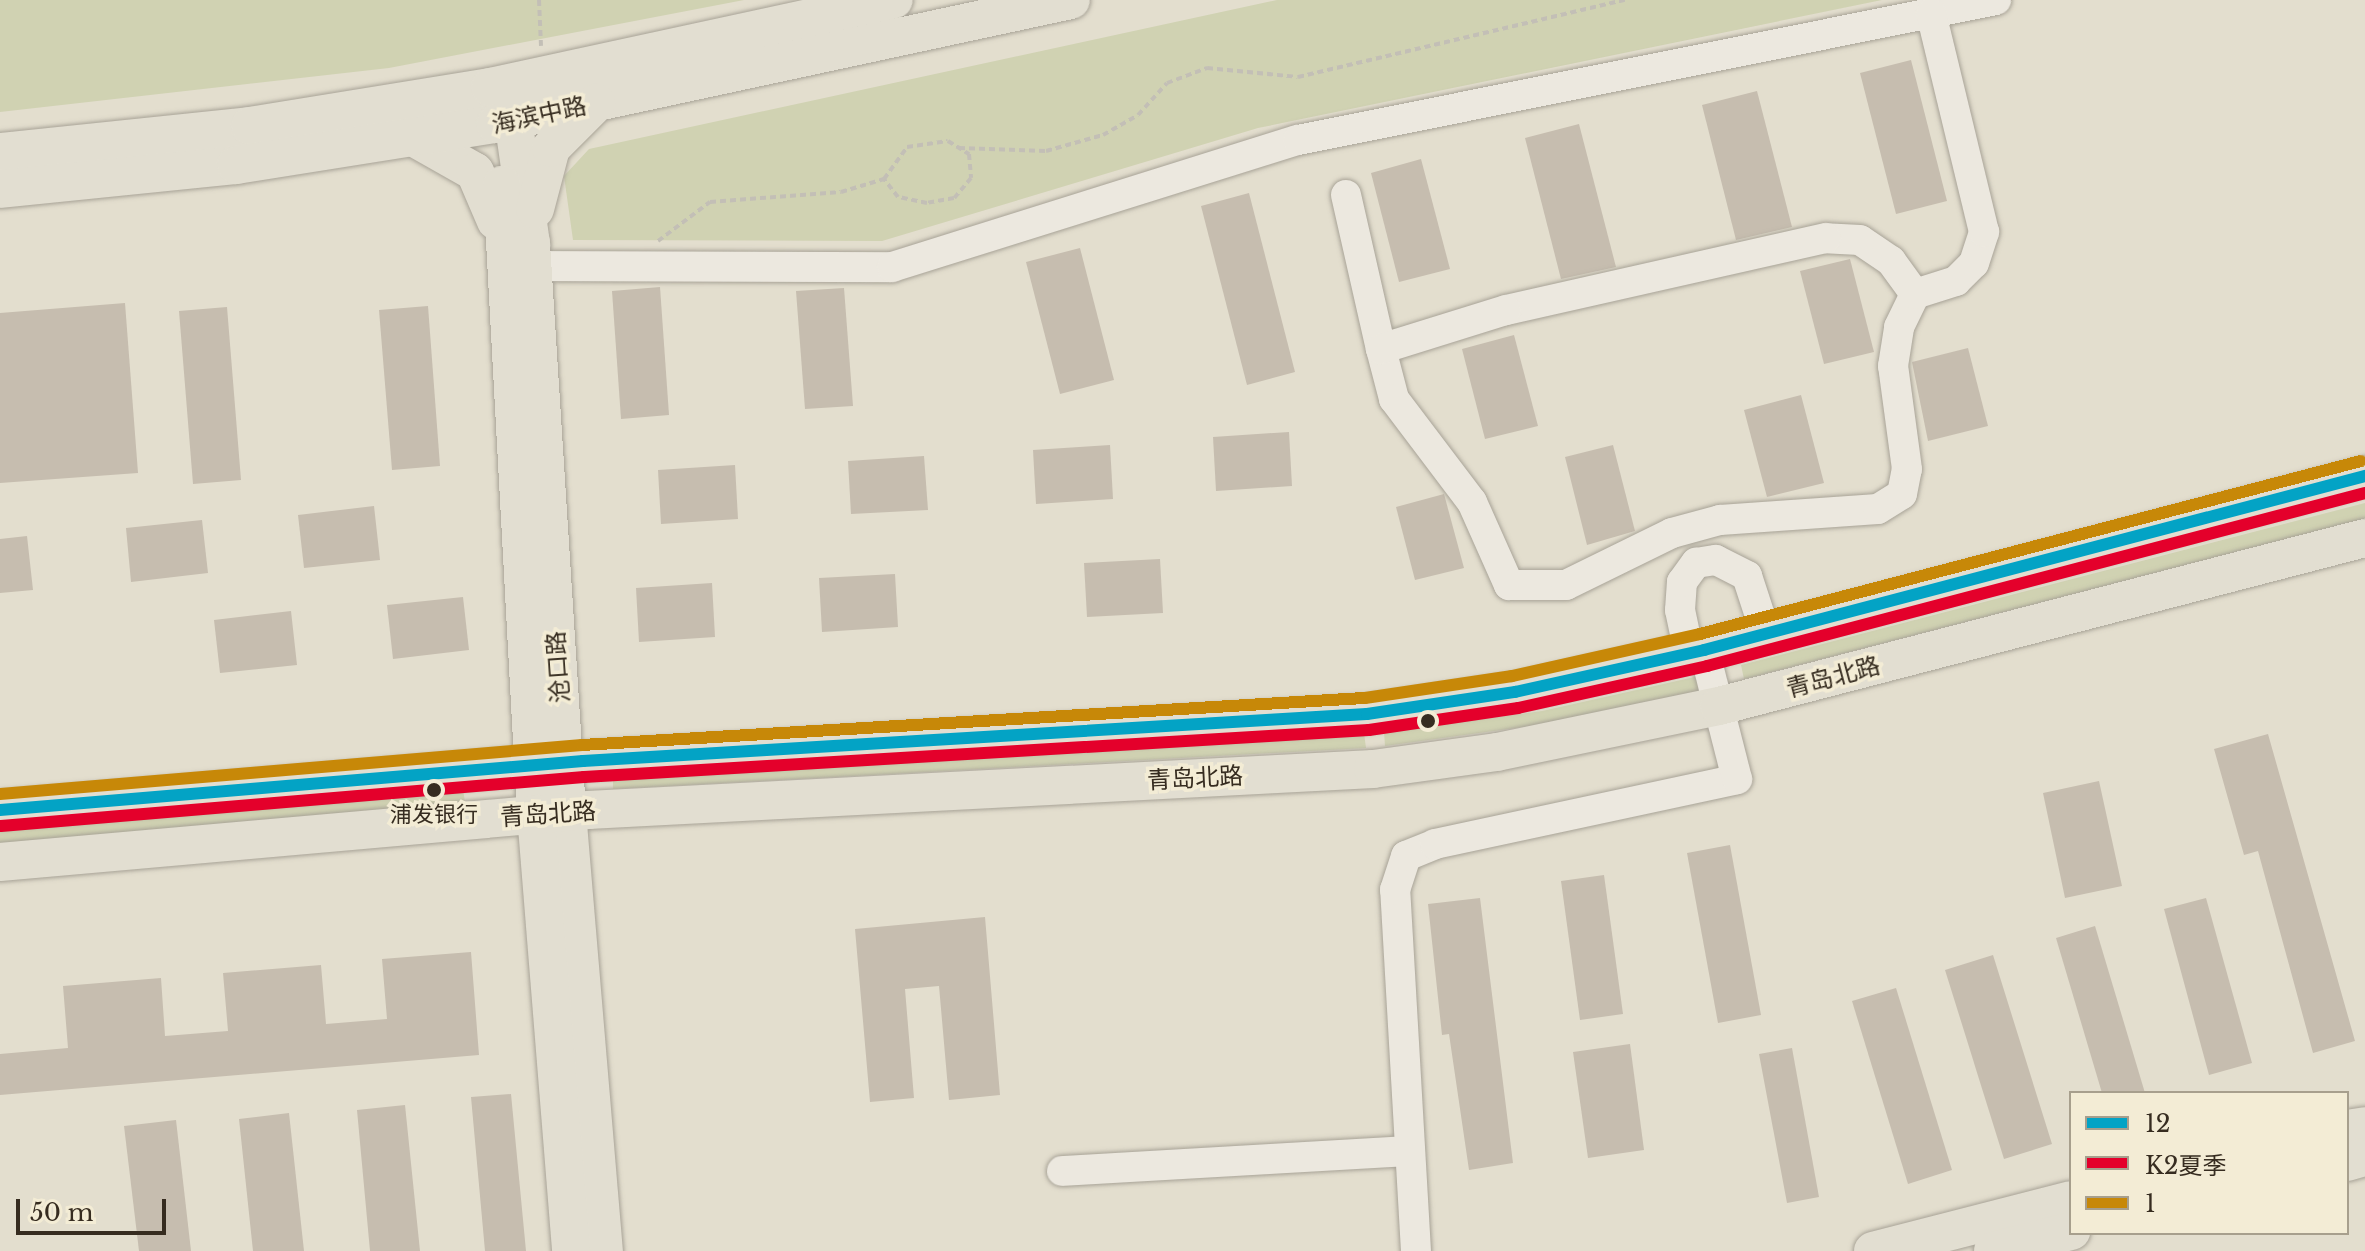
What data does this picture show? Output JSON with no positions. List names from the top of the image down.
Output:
{
  "streets": {
    "main road": ["海滨中路", "沧口路", "青岛北路"]
  },
  "crossings": [
    ["海滨中路", "沧口路"],
    ["沧口路", "青岛北路"]
  ],
  "places": ["浦发银行"],
  "lines": ["transit line 1", "transit line 12", "transit line K2夏季"],
  "legend": ["12", "K2夏季", "1"],
  "scale_bar": "50 m"
}
